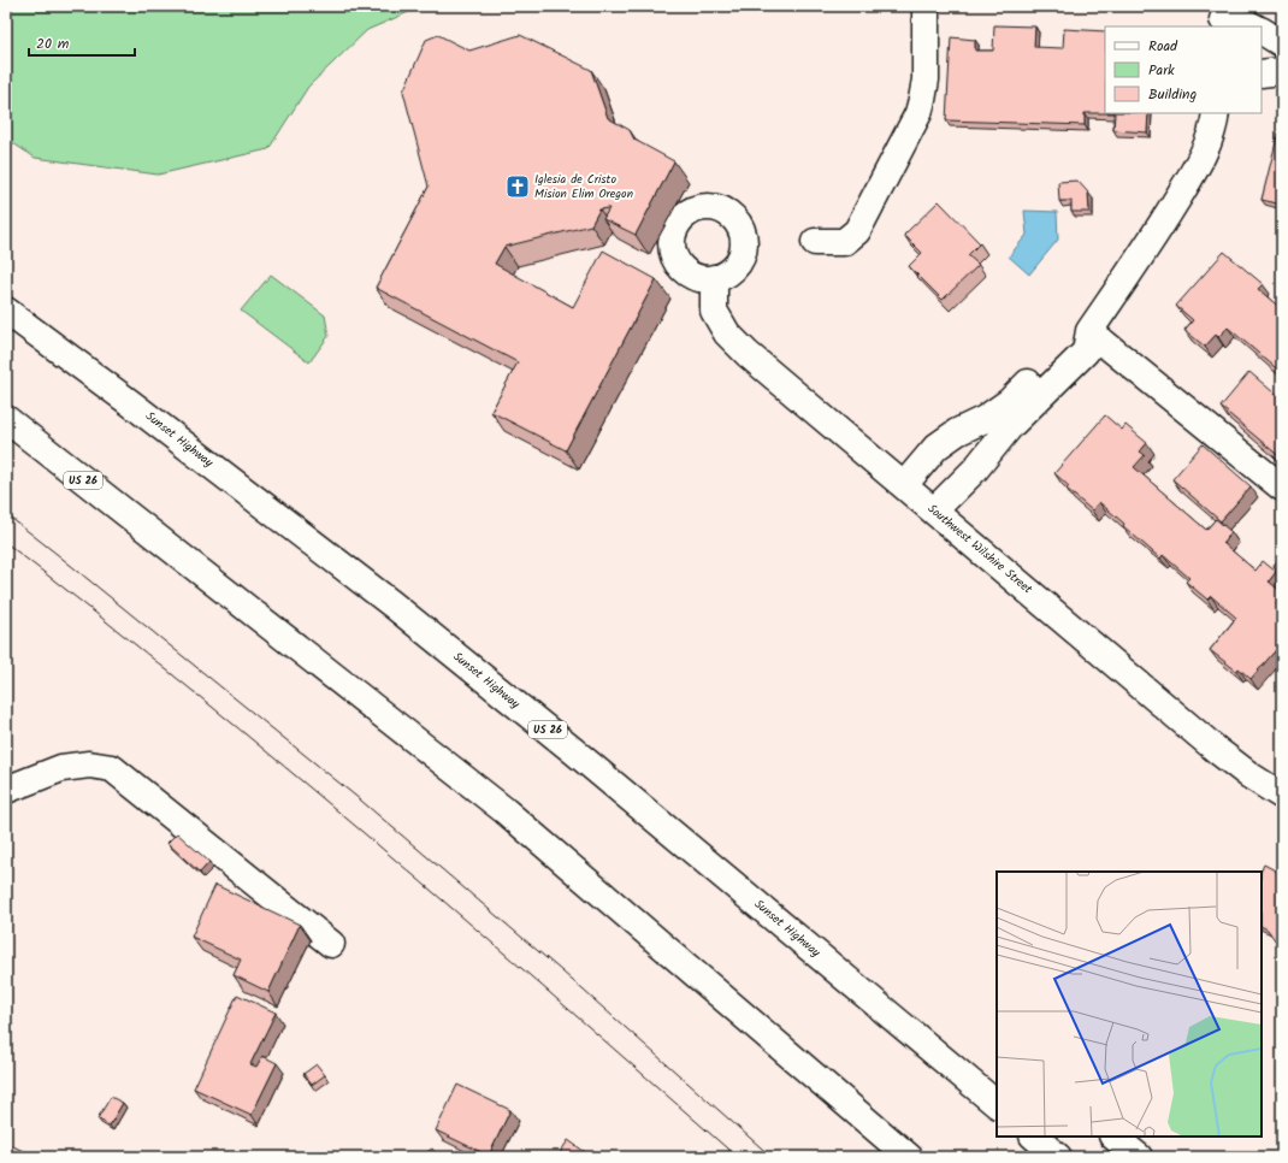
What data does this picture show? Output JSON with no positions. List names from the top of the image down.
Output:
{
  "streets": {
    "main road": ["Sunset Highway", "US 26", "Southwest Wilshire Street"]
  },
  "crossings": [
    ["Sunset Highway", "US 26"]
  ],
  "places": {
    "church": ["Iglesia de Cristo Mision Elim Oregon"]
  },
  "legend": ["Road", "Park", "Building"],
  "scale_bar": "20 m"
}
